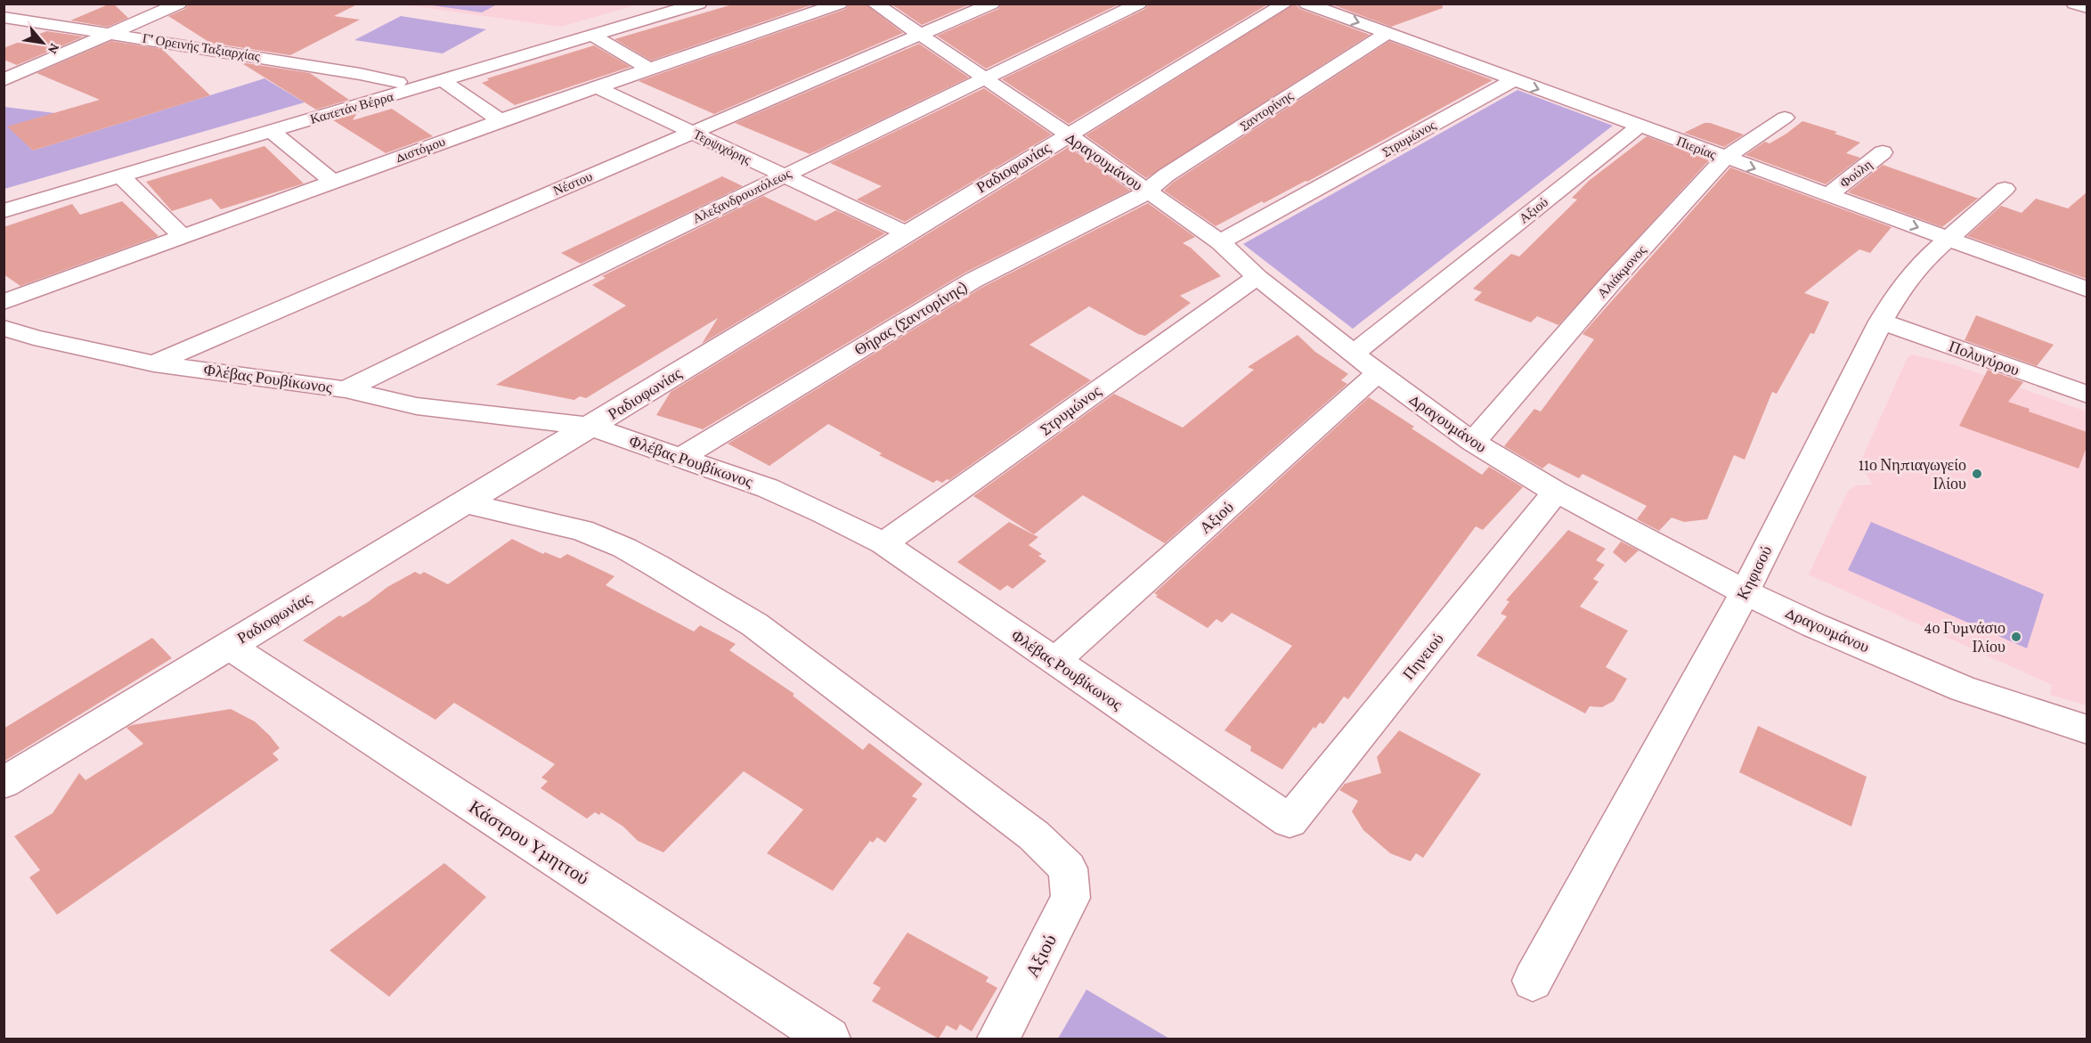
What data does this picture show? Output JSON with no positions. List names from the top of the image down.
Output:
{
  "streets": {
    "street": [
      "Γ' Ορεινής Ταξιαρχίας",
      "Καπετάν Βέρρα",
      "Σαντορίνης",
      "Στρυμώνος",
      "Τερψιχόρης",
      "Πιερίας",
      "Διστόμου",
      "Δραγουμάνου",
      "Ραδιοφωνίας",
      "Φούλη",
      "Νέστου",
      "Αλεξανδρουπόλεως",
      "Αξιού",
      "Αλιάκμονος",
      "Θήρας (Σαντορίνης)",
      "Πολυγύρου",
      "Φλέβας Ρουβίκωνος",
      "Κηφισού",
      "Πηνειού",
      "Κάστρου Υμηττού"
    ]
  },
  "crossings": [
    ["Γ' Ορεινής Ταξιαρχίας", "Καπετάν Βέρρα"],
    ["Σαντορίνης", "Πιερίας"],
    ["Σαντορίνης", "Δραγουμάνου"],
    ["Σαντορίνης", "Θήρας (Σαντορίνης)"],
    ["Στρυμώνος", "Πιερίας"],
    ["Στρυμώνος", "Δραγουμάνου"],
    ["Στρυμώνος", "Φλέβας Ρουβίκωνος"],
    ["Τερψιχόρης", "Διστόμου"],
    ["Τερψιχόρης", "Ραδιοφωνίας"],
    ["Τερψιχόρης", "Νέστου"],
    ["Τερψιχόρης", "Αλεξανδρουπόλεως"],
    ["Πιερίας", "Φούλη"],
    ["Πιερίας", "Αξιού"],
    ["Πιερίας", "Αλιάκμονος"],
    ["Πιερίας", "Κηφισού"],
    ["Δραγουμάνου", "Ραδιοφωνίας"],
    ["Δραγουμάνου", "Νέστου"],
    ["Δραγουμάνου", "Αλεξανδρουπόλεως"],
    ["Δραγουμάνου", "Αξιού"],
    ["Δραγουμάνου", "Αλιάκμονος"],
    ["Δραγουμάνου", "Θήρας (Σαντορίνης)"],
    ["Δραγουμάνου", "Κηφισού"],
    ["Δραγουμάνου", "Πηνειού"],
    ["Ραδιοφωνίας", "Αξιού"],
    ["Ραδιοφωνίας", "Φλέβας Ρουβίκωνος"],
    ["Ραδιοφωνίας", "Κάστρου Υμηττού"],
    ["Νέστου", "Φλέβας Ρουβίκωνος"],
    ["Αλεξανδρουπόλεως", "Φλέβας Ρουβίκωνος"],
    ["Αξιού", "Φλέβας Ρουβίκωνος"],
    ["Θήρας (Σαντορίνης)", "Φλέβας Ρουβίκωνος"],
    ["Πολυγύρου", "Κηφισού"],
    ["Φλέβας Ρουβίκωνος", "Πηνειού"]
  ],
  "one_way": ["Πιερίας"],
  "places": ["11ο Νηπιαγωγείο Ιλίου", "4ο Γυμνάσιο Ιλίου"],
  "north": "bottom right"
}
